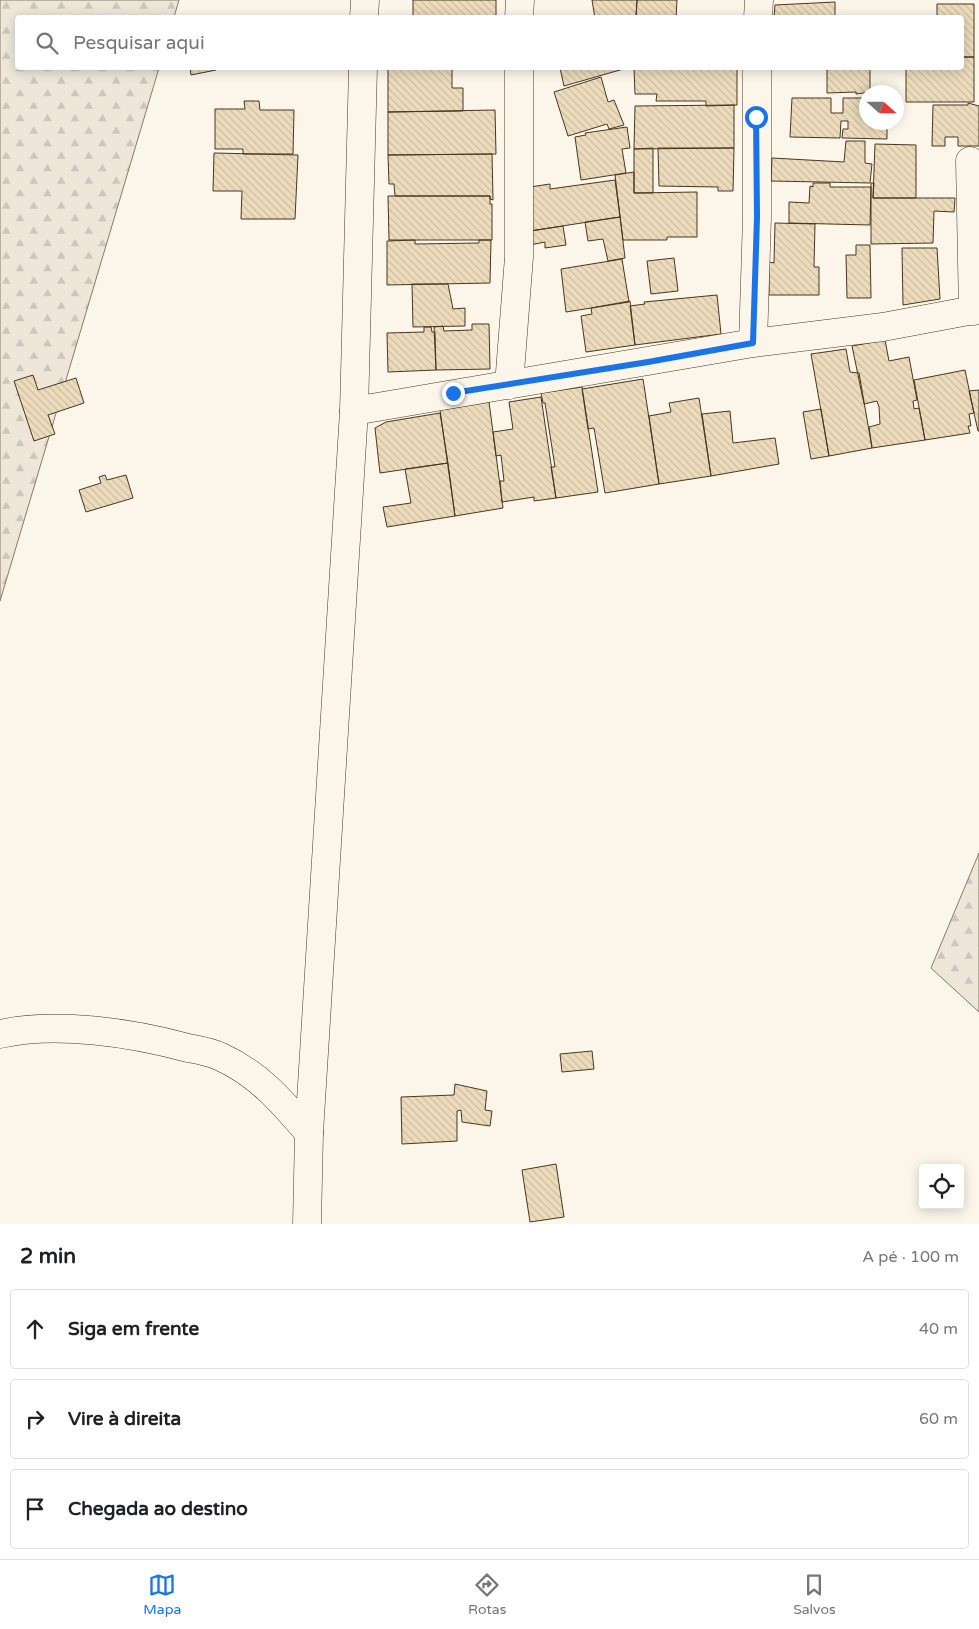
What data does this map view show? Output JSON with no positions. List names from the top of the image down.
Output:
{
  "north": "right",
  "page": {
    "search": "Pesquisar aqui",
    "heading": ["2 min", "A pé · 100 m"],
    "list": [
      ["Siga em frente", "40 m"],
      ["Vire à direita", "60 m"],
      "Chegada ao destino"
    ],
    "nav": ["Mapa", "Rotas", "Salvos"]
  }
}
